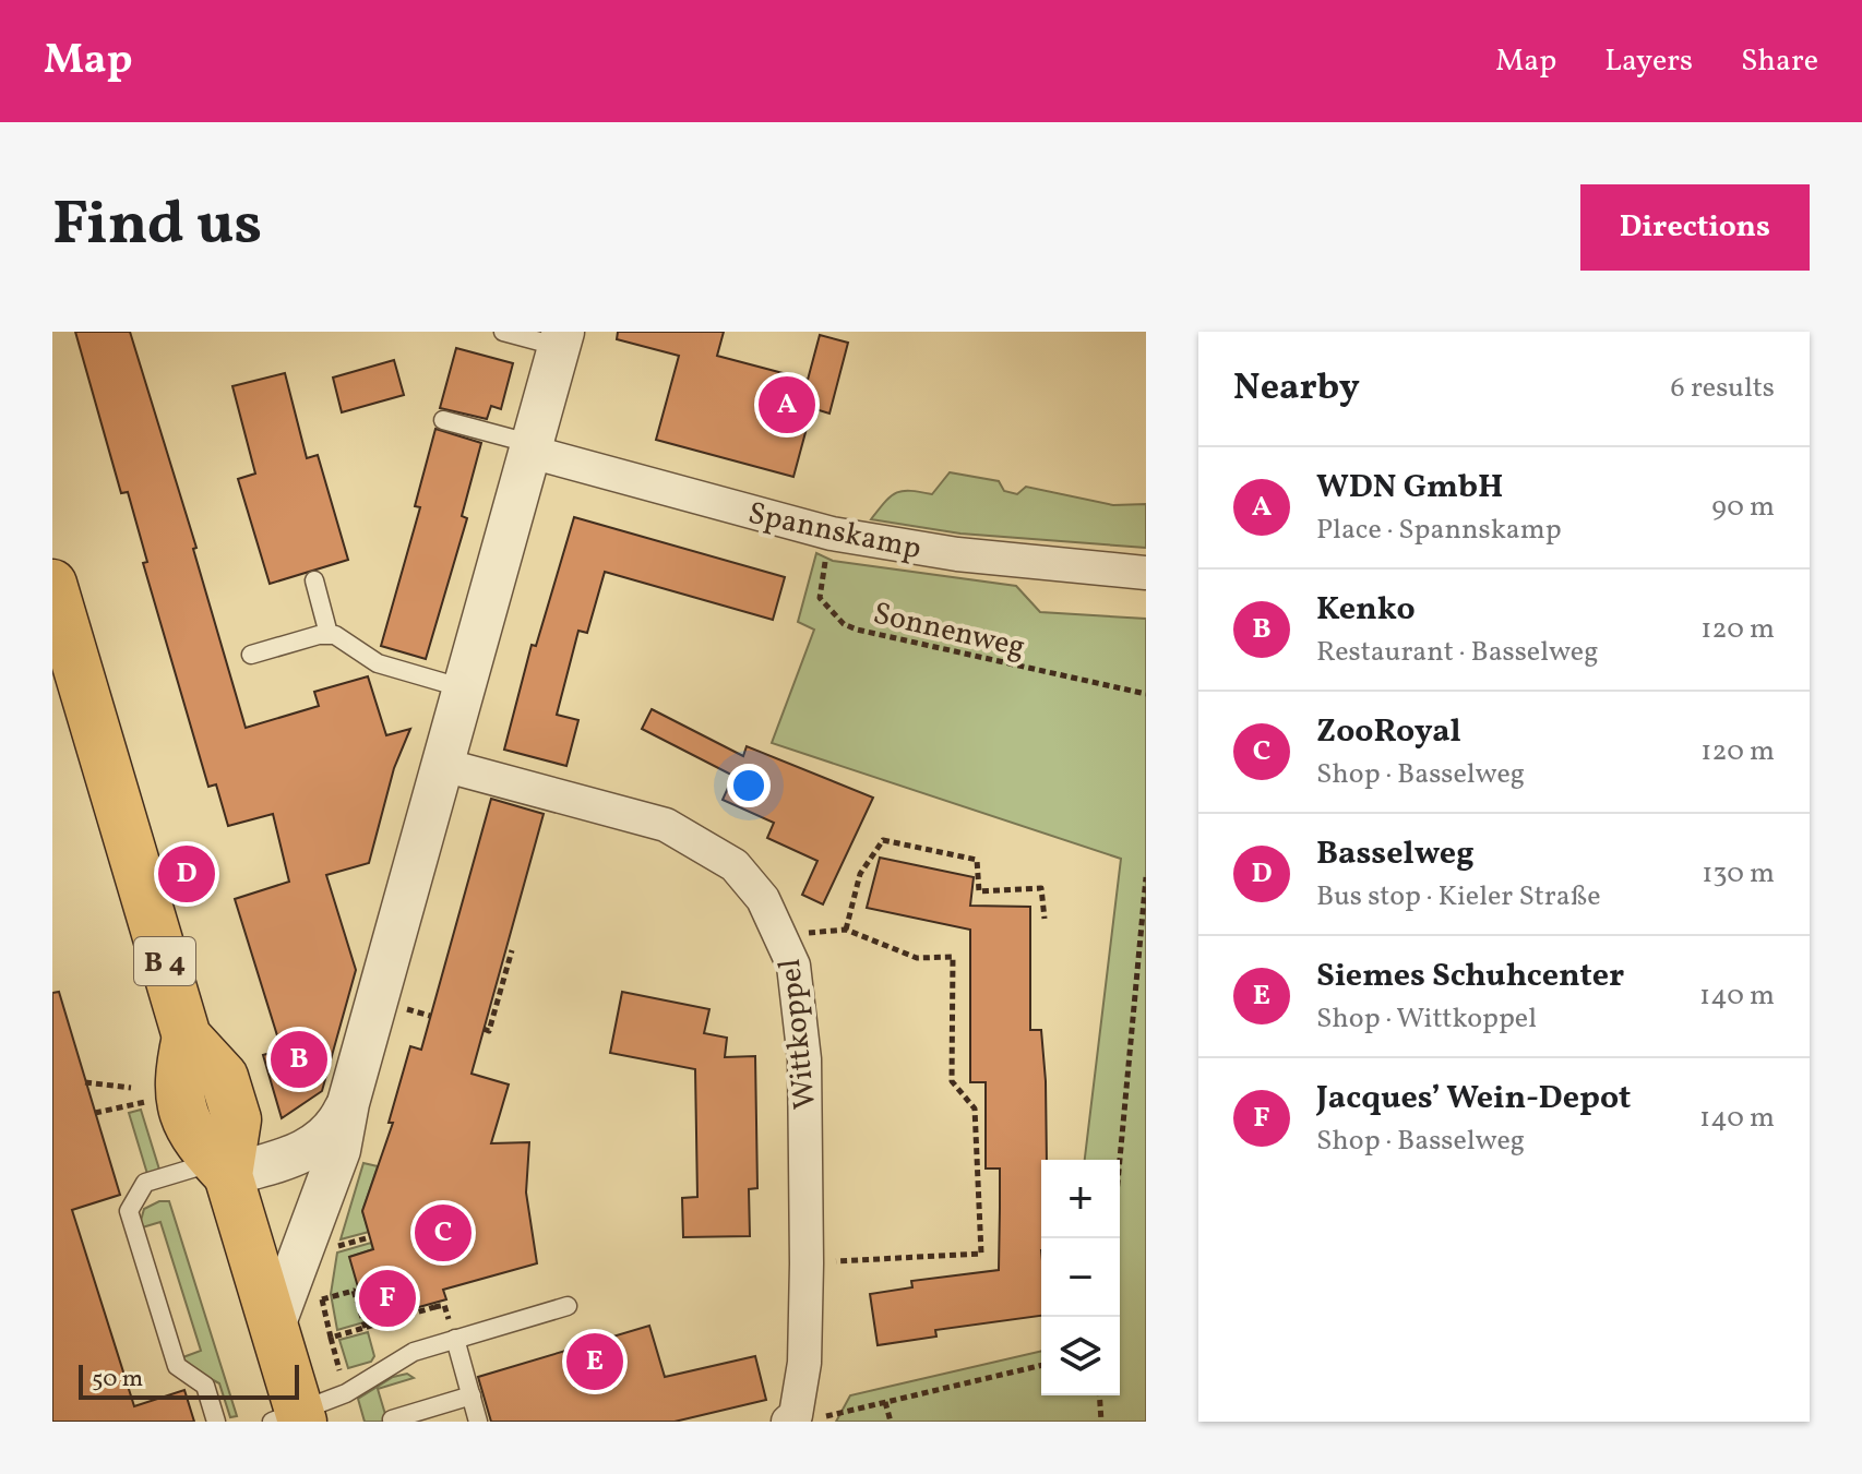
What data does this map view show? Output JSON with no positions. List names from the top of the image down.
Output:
{
  "streets": {
    "main road": ["B 4"],
    "street": ["Spannskamp", "Wittkoppel"],
    "path": ["Sonnenweg"]
  },
  "crossings": [
    ["Spannskamp", "Sonnenweg"]
  ],
  "scale_bar": "50 m",
  "page": {
    "header": "Map",
    "nav": ["Map", "Layers", "Share"],
    "title": "Find us",
    "buttons": "Directions",
    "heading": ["Nearby", "6 results"],
    "pins": [
      "A",
      "D",
      "B",
      "C",
      "F",
      "E"
    ],
    "list": [
      {
        "mark": "A",
        "name": "WDN GmbH",
        "note": "Place · Spannskamp",
        "value": "90 m"
      },
      {
        "mark": "B",
        "name": "Kenko",
        "note": "Restaurant · Basselweg",
        "value": "120 m"
      },
      {
        "mark": "C",
        "name": "ZooRoyal",
        "note": "Shop · Basselweg",
        "value": "120 m"
      },
      {
        "mark": "D",
        "name": "Basselweg",
        "note": "Bus stop · Kieler Straße",
        "value": "130 m"
      },
      {
        "mark": "E",
        "name": "Siemes Schuhcenter",
        "note": "Shop · Wittkoppel",
        "value": "140 m"
      },
      {
        "mark": "F",
        "name": "Jacques’ Wein-Depot",
        "note": "Shop · Basselweg",
        "value": "140 m"
      }
    ],
    "map_buttons": ["+", "−"],
    "scale": "50 m"
  }
}
